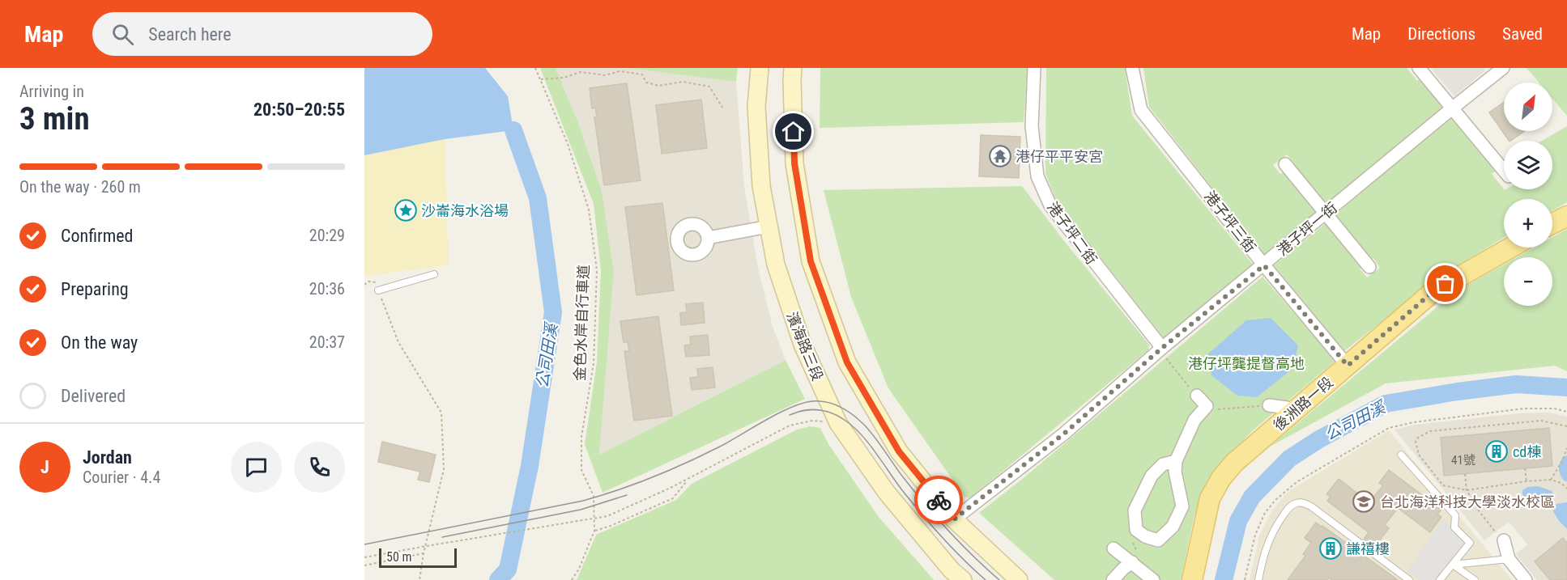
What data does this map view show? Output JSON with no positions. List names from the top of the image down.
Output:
{
  "streets": {
    "main road": ["後洲路一段"],
    "street": [
      "港子坪三街",
      "港子坪一街",
      "港子坪二街",
      "濱海路三段"
    ],
    "path": ["金色水岸自行車道"]
  },
  "crossings": [
    ["港子坪三街", "港子坪一街"],
    ["港子坪三街", "後洲路一段"],
    ["港子坪一街", "港子坪二街"]
  ],
  "water": ["公司田溪"],
  "parks": ["港仔坪龔提督高地"],
  "places": {
    "temple": ["港仔平平安宮"],
    "place": ["沙崙海水浴場"],
    "building": ["cd棟", "謙禧樓"],
    "school or university": ["台北海洋科技大學淡水校區"]
  },
  "house_numbers": ["41號"],
  "scale_bar": "50 m",
  "north": "top right",
  "page": {
    "header": "Map",
    "search": "Search here",
    "nav": ["Map", "Directions", "Saved"],
    "heading": ["3 min", "Arriving in", "20:50–20:55"],
    "panel": ["Jordan", "Courier · 4.4"],
    "map_buttons": ["+", "−"],
    "bar": "On the way · 260 m",
    "list": [
      ["Confirmed", "20:29"],
      ["Preparing", "20:36"],
      ["On the way", "20:37"],
      "Delivered"
    ],
    "round": "J",
    "scale": "50 m"
  }
}
